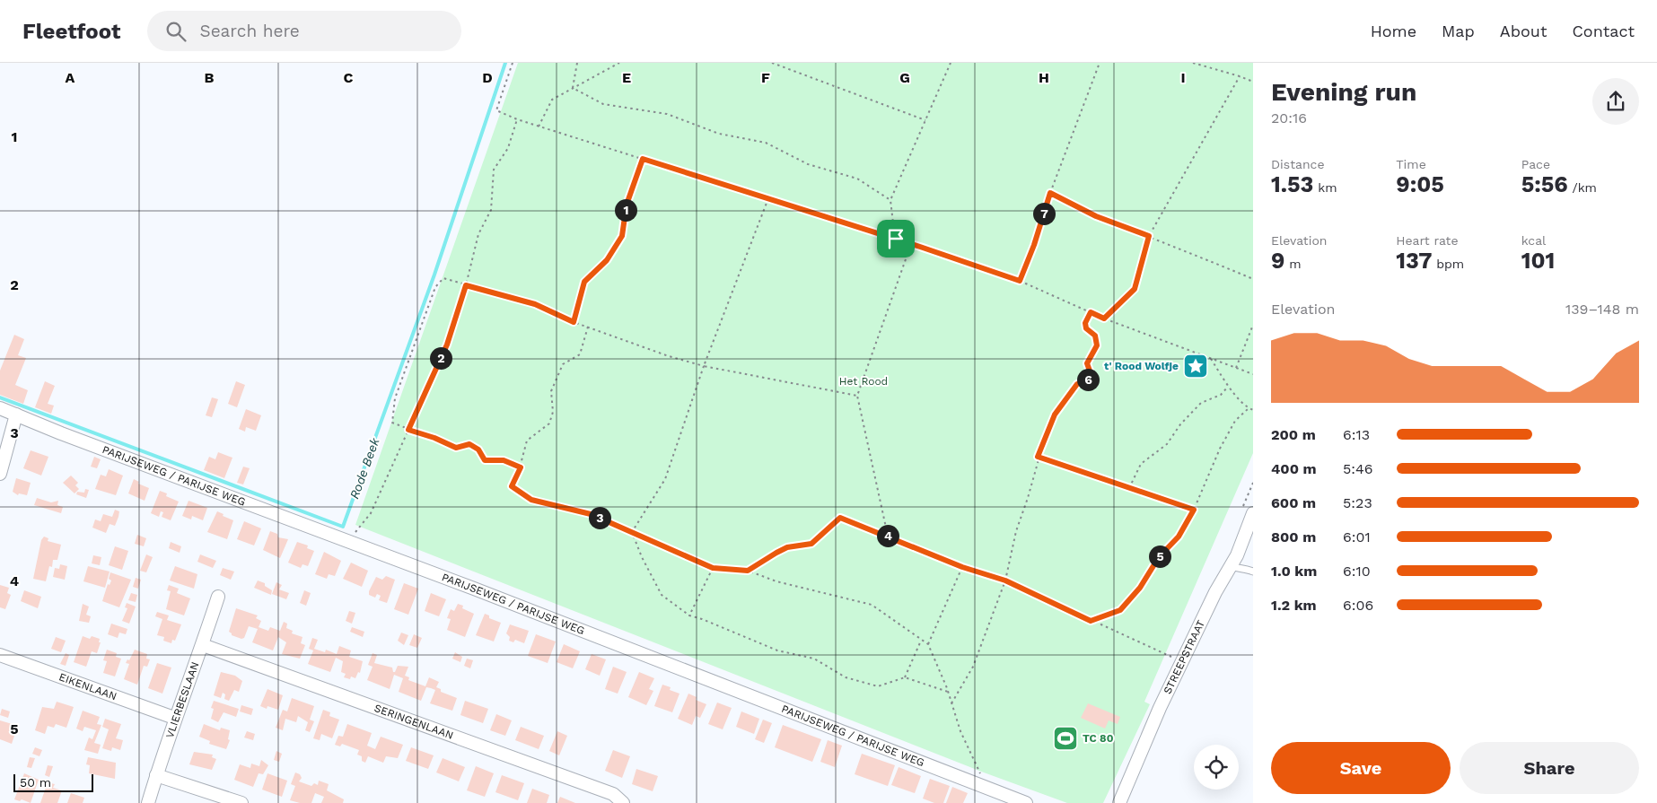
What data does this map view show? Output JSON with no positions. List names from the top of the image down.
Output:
{
  "streets": {
    "street": [
      "PARIJSEWEG / PARIJSE WEG",
      "STREEPSTRAAT",
      "EIKENLAAN",
      "VLIERBESLAAN",
      "SERINGENLAAN"
    ]
  },
  "crossings": [
    ["EIKENLAAN", "VLIERBESLAAN"],
    ["VLIERBESLAAN", "SERINGENLAAN"]
  ],
  "water": ["Rode Beek"],
  "parks": ["Het Rood"],
  "places": {
    "place": ["t' Rood Wolfje"],
    "sports": ["TC 80"]
  },
  "scale_bar": "50 m",
  "page": {
    "header": "Fleetfoot",
    "search": "Search here",
    "nav": [
      "Home",
      "Map",
      "About",
      "Contact"
    ],
    "heading": ["Evening run", "20:16"],
    "stats": [
      ["Distance", "1.53 km"],
      ["Time", "9:05"],
      ["Pace", "5:56 /km"],
      ["Elevation", "9 m"],
      ["Heart rate", "137 bpm"],
      ["kcal", "101"]
    ],
    "pins": [
      "1",
      "7",
      "2",
      "6",
      "3",
      "4",
      "5"
    ],
    "chart": ["Elevation", "139–148 m"],
    "list": [
      {
        "name": "200 m",
        "note": "6:13"
      },
      {
        "name": "400 m",
        "note": "5:46"
      },
      {
        "name": "600 m",
        "note": "5:23"
      },
      {
        "name": "800 m",
        "note": "6:01"
      },
      {
        "name": "1.0 km",
        "note": "6:10"
      },
      {
        "name": "1.2 km",
        "note": "6:06"
      }
    ],
    "buttons": ["Save", "Share"],
    "scale": "50 m"
  },
  "grid": {
    "columns": [
      "A",
      "B",
      "C",
      "D",
      "E",
      "F",
      "G",
      "H",
      "I"
    ],
    "rows": [
      "1",
      "2",
      "3",
      "4",
      "5"
    ]
  }
}
